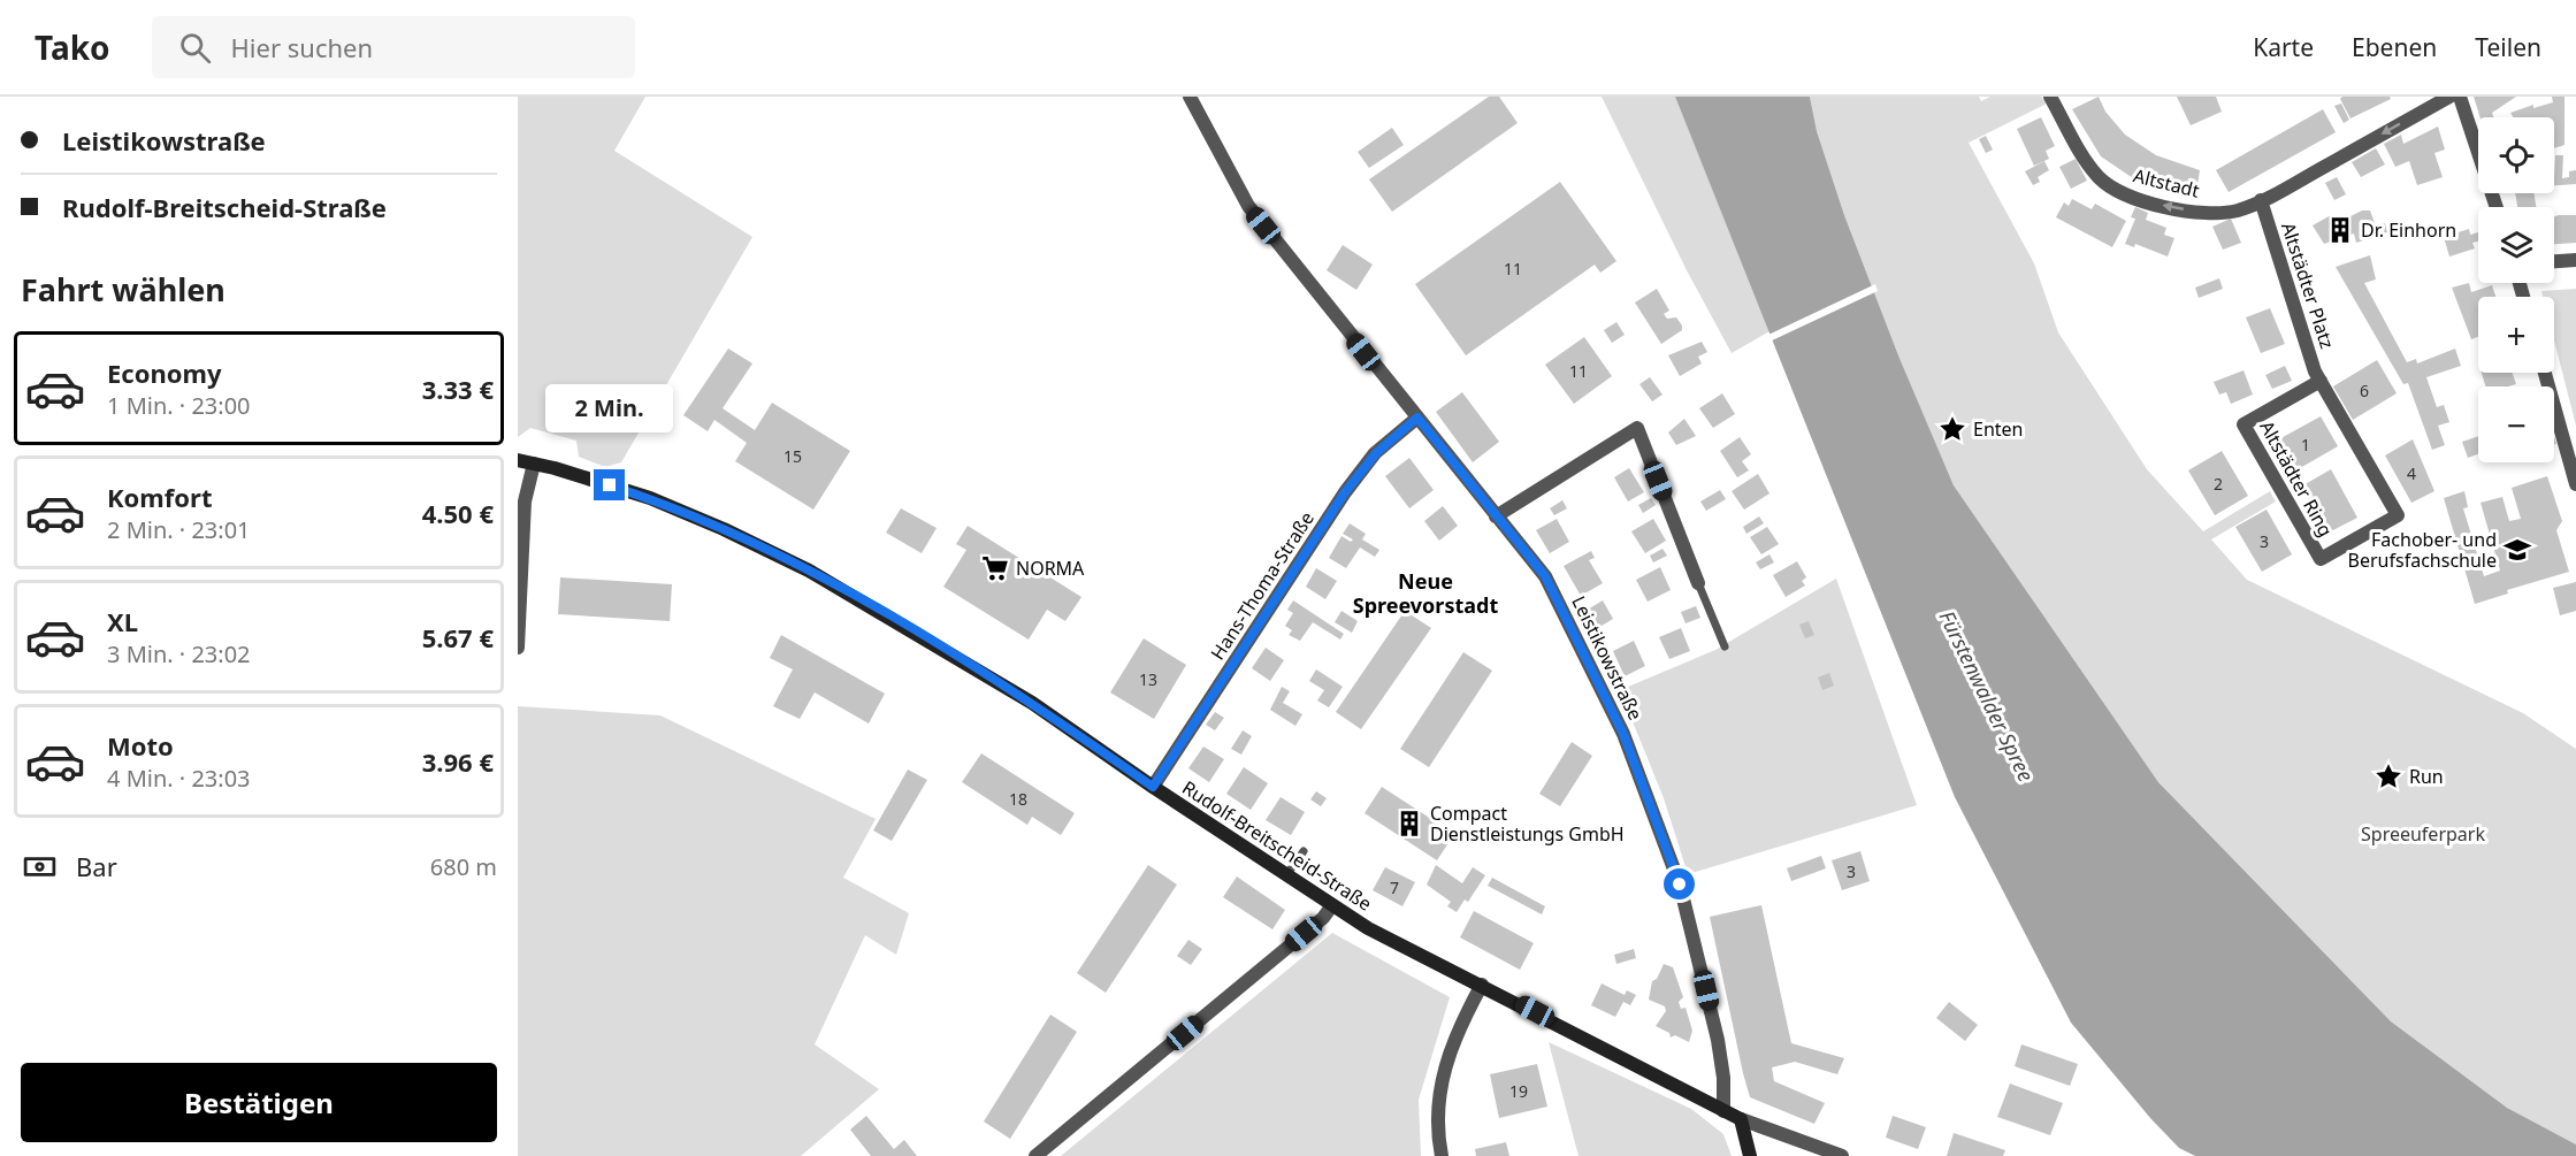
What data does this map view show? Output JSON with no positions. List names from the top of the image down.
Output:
{
  "streets": {
    "main road": ["Rudolf-Breitscheid-Straße"],
    "street": [
      "Altstadt",
      "Altstädter Platz",
      "Altstädter Ring",
      "Hans-Thoma-Straße",
      "Leistikowstraße"
    ]
  },
  "crossings": [
    ["Altstadt", "Altstädter Platz"],
    ["Altstädter Platz", "Altstädter Ring"],
    ["Hans-Thoma-Straße", "Leistikowstraße"],
    ["Hans-Thoma-Straße", "Rudolf-Breitscheid-Straße"],
    ["Leistikowstraße", "Rudolf-Breitscheid-Straße"]
  ],
  "one_way": ["Altstadt"],
  "districts": ["Neue Spreevorstadt"],
  "water": ["Fürstenwalder Spree"],
  "parks": ["Spreeuferpark"],
  "places": {
    "building": ["Dr. Einhorn", "Compact Dienstleistungs GmbH"],
    "place": ["Enten", "Run"],
    "school or university": ["Fachober- und Berufsfachschule"],
    "supermarket": ["NORMA"]
  },
  "house_numbers": [
    "11",
    "11",
    "6",
    "1",
    "15",
    "4",
    "2",
    "3",
    "13",
    "18",
    "3",
    "7",
    "19"
  ],
  "page": {
    "header": "Tako",
    "search": "Hier suchen",
    "nav": ["Karte", "Ebenen", "Teilen"],
    "banner": ["Leistikowstraße", "Rudolf-Breitscheid-Straße"],
    "map_buttons": ["+", "−"],
    "heading": "Fahrt wählen",
    "list": [
      {
        "name": "Economy",
        "note": "1 Min. · 23:00",
        "value": "3.33 €"
      },
      {
        "name": "Komfort",
        "note": "2 Min. · 23:01",
        "value": "4.50 €"
      },
      {
        "name": "XL",
        "note": "3 Min. · 23:02",
        "value": "5.67 €"
      },
      {
        "name": "Moto",
        "note": "4 Min. · 23:03",
        "value": "3.96 €"
      }
    ],
    "bubble": "2 Min.",
    "pay": ["Bar", "680 m"],
    "buttons": "Bestätigen"
  }
}
